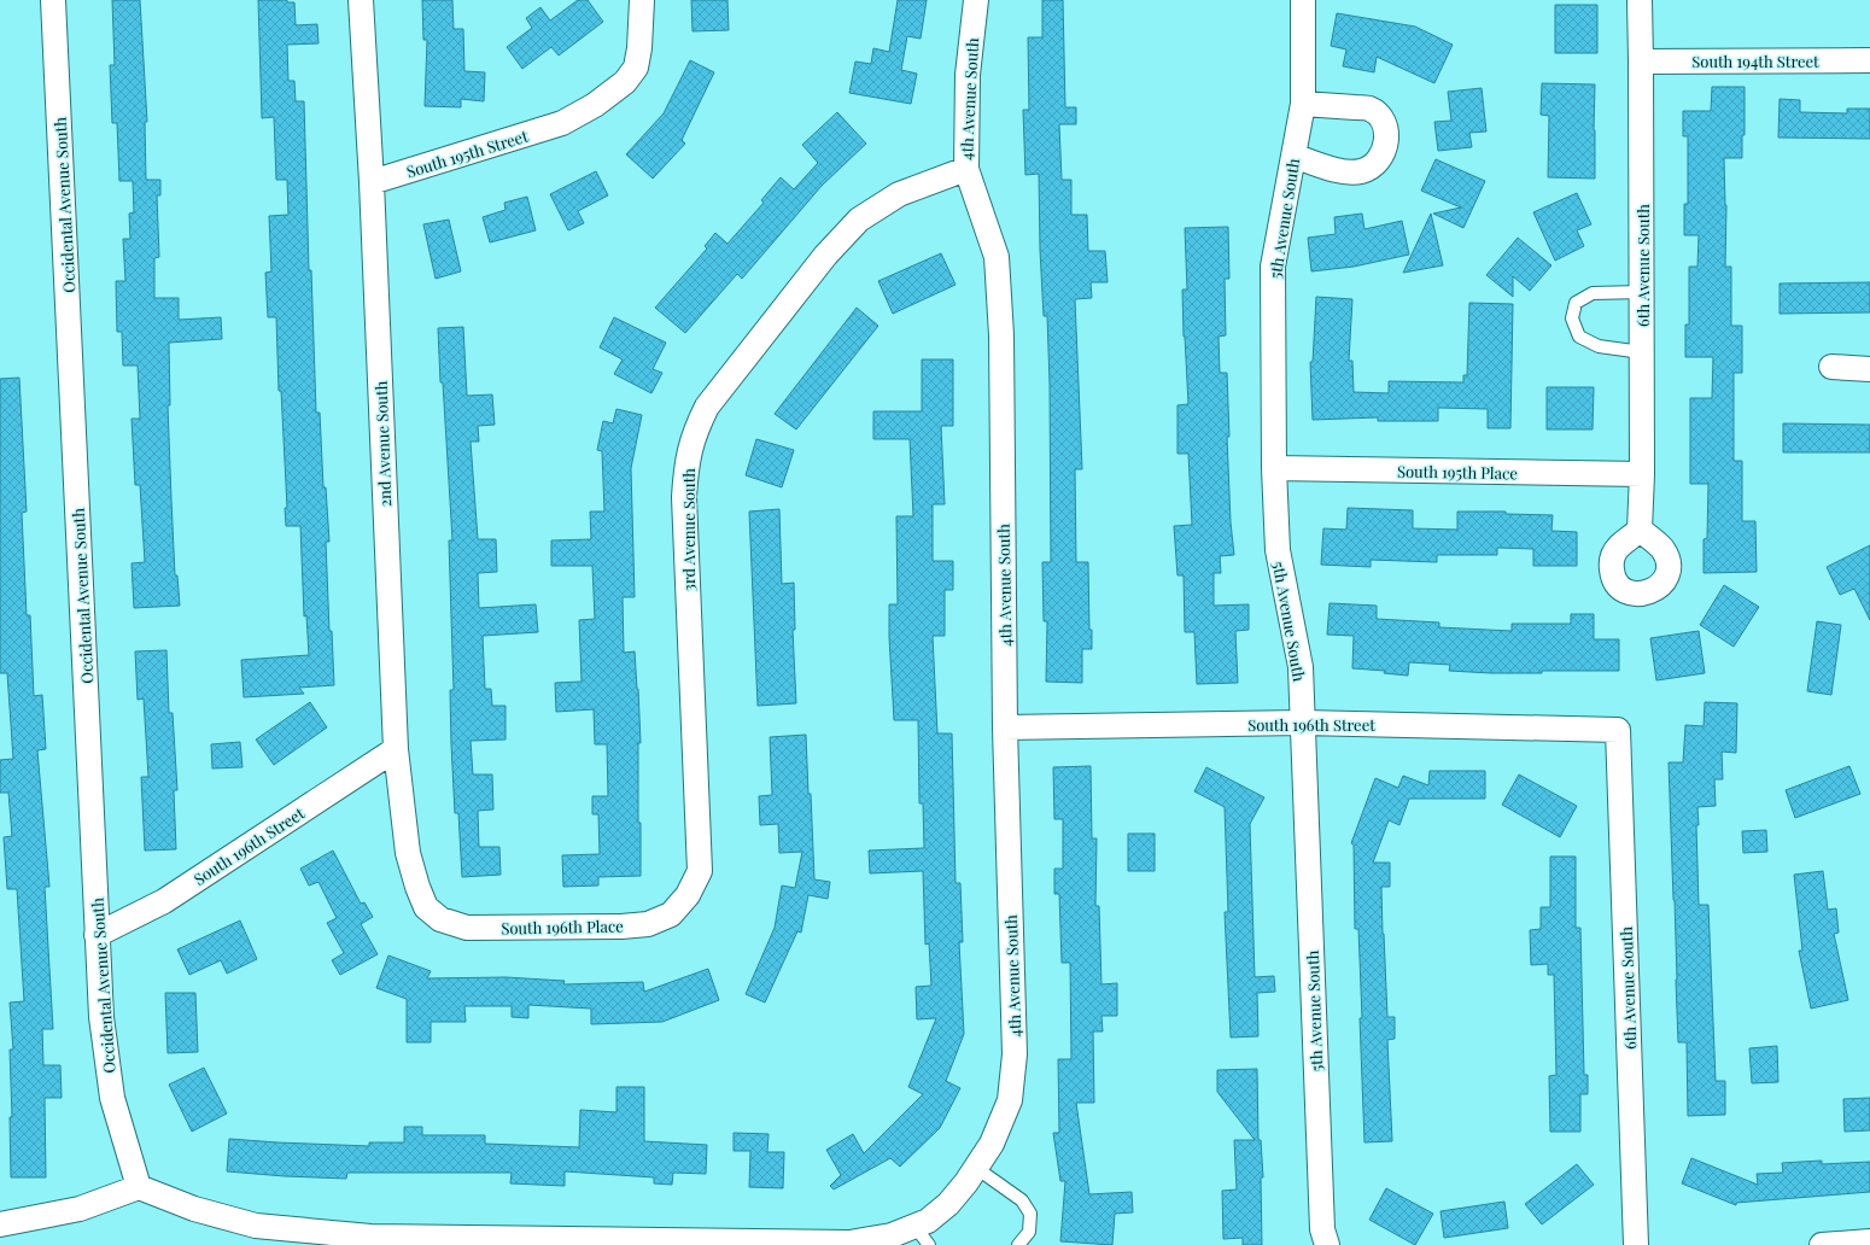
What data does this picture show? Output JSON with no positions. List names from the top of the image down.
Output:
{
  "streets": {
    "street": [
      "South 194th Street",
      "4th Avenue South",
      "South 195th Street",
      "Occidental Avenue South",
      "5th Avenue South",
      "6th Avenue South",
      "2nd Avenue South",
      "South 195th Place",
      "3rd Avenue South",
      "South 196th Street",
      "South 196th Place"
    ]
  },
  "crossings": [
    ["South 194th Street", "6th Avenue South"],
    ["4th Avenue South", "Occidental Avenue South"],
    ["4th Avenue South", "3rd Avenue South"],
    ["4th Avenue South", "South 196th Street"],
    ["South 195th Street", "2nd Avenue South"],
    ["Occidental Avenue South", "South 196th Street"],
    ["5th Avenue South", "South 195th Place"],
    ["5th Avenue South", "South 196th Street"],
    ["6th Avenue South", "South 195th Place"],
    ["6th Avenue South", "South 196th Street"],
    ["2nd Avenue South", "South 196th Street"],
    ["2nd Avenue South", "South 196th Place"],
    ["3rd Avenue South", "South 196th Place"]
  ]
}
